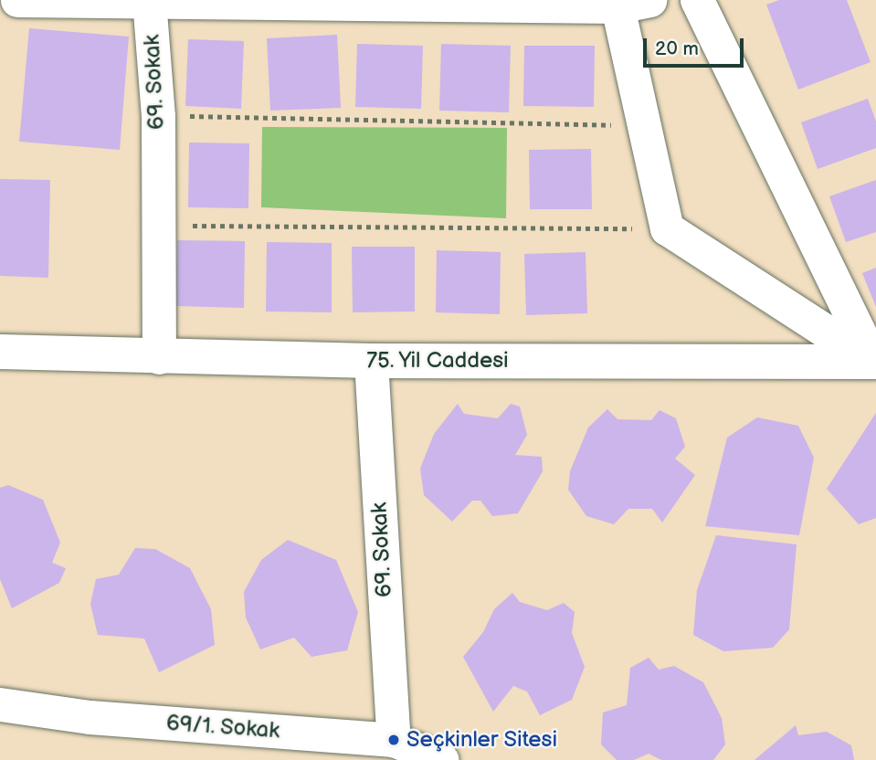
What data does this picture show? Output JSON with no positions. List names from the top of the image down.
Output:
{
  "streets": {
    "street": ["69. Sokak", "75. Yil Caddesi", "69/1. Sokak"]
  },
  "crossings": [
    ["69. Sokak", "75. Yil Caddesi"],
    ["69. Sokak", "69/1. Sokak"]
  ],
  "places": ["Seçkinler Sitesi"],
  "scale_bar": "20 m"
}
